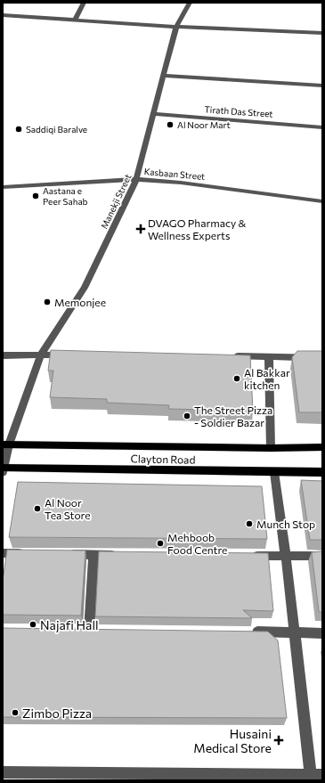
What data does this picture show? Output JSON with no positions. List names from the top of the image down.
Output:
{
  "streets": {
    "main road": ["Clayton Road"],
    "street": ["Tirath Das Street", "Kasbaan Street", "Manekji Street"]
  },
  "crossings": [
    ["Tirath Das Street", "Manekji Street"],
    ["Kasbaan Street", "Manekji Street"],
    ["Manekji Street", "Clayton Road"]
  ],
  "places": {
    "other": [
      "Al Noor Mart",
      "Saddiqi Baralve",
      "Aastana e Peer Sahab",
      "Memonjee",
      "Al Bakkar kitchen",
      "The Street Pizza - Soldier Bazar",
      "Al Noor Tea Store",
      "Munch Stop",
      "Mehboob Food Centre",
      "Najafi Hall",
      "Zimbo Pizza"
    ],
    "health": ["DVAGO Pharmacy & Wellness Experts", "Husaini Medical Store"]
  }
}
